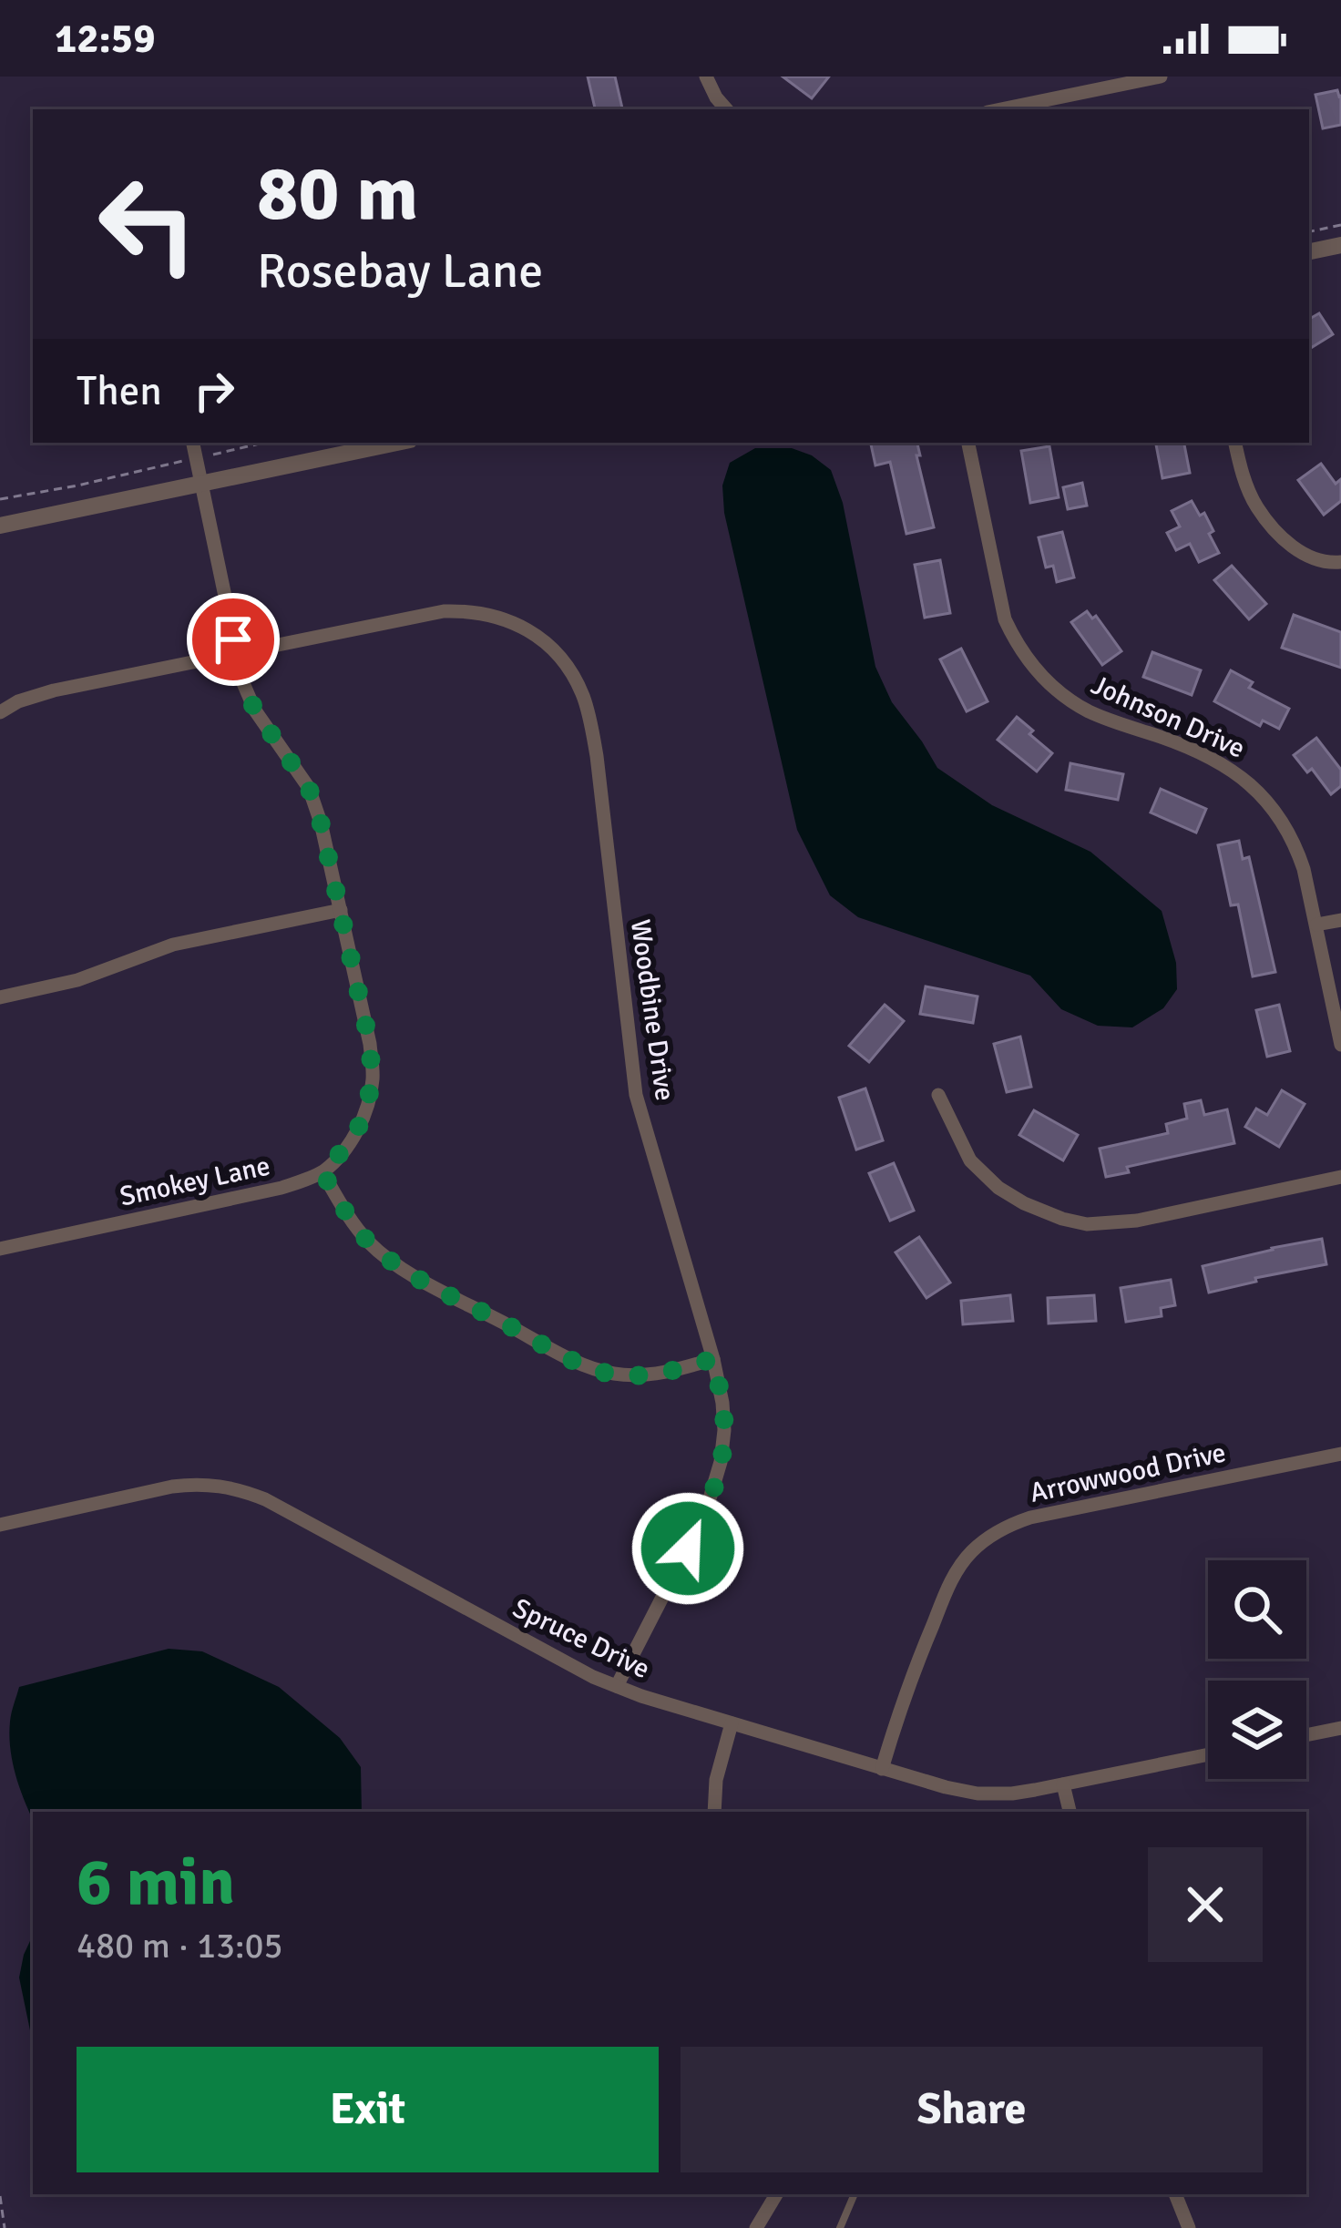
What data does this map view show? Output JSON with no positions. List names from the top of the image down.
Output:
{
  "streets": {
    "street": [
      "Johnson Drive",
      "Woodbine Drive",
      "Smokey Lane",
      "Arrowwood Drive",
      "Spruce Drive"
    ]
  },
  "crossings": [
    ["Woodbine Drive", "Spruce Drive"],
    ["Arrowwood Drive", "Spruce Drive"]
  ],
  "page": {
    "status": "12:59",
    "turn": ["80 m", "Rosebay Lane"],
    "then": "Then",
    "heading": ["6 min", "480 m · 13:05"],
    "buttons": ["Exit", "Share"]
  }
}
